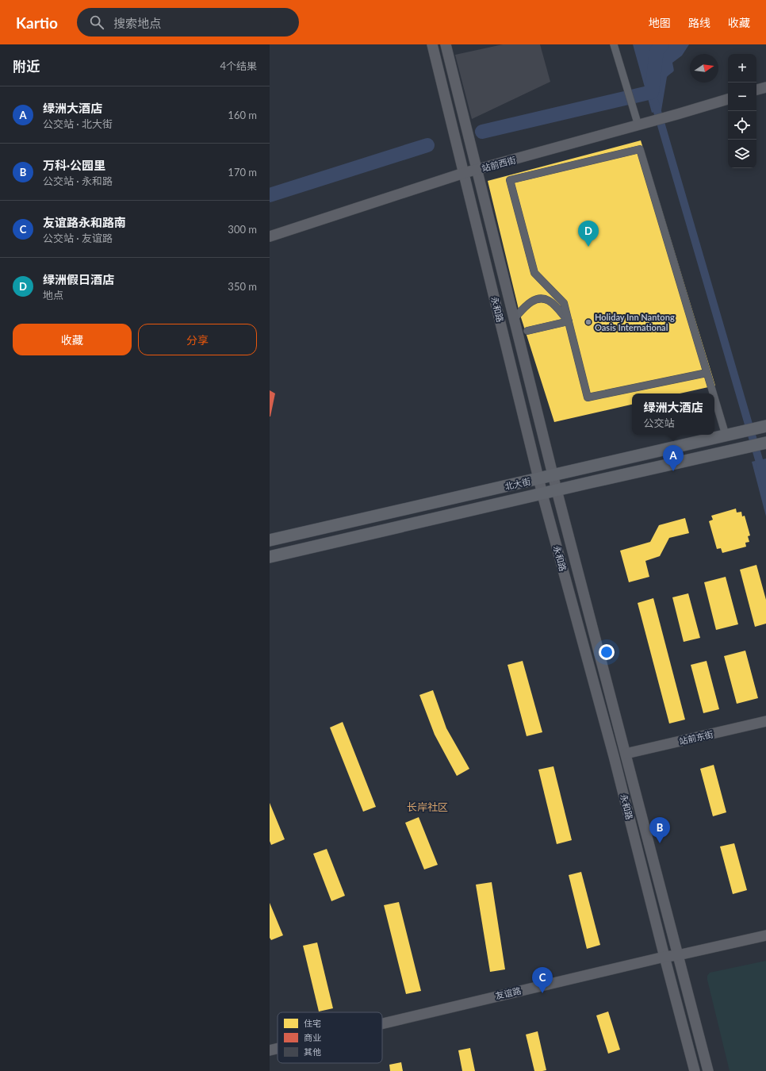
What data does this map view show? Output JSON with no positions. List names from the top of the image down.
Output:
{
  "streets": {
    "main road": [
      "站前西街",
      "永和路",
      "北大街",
      "站前东街",
      "友谊路"
    ]
  },
  "crossings": [
    ["站前西街", "永和路"],
    ["永和路", "北大街"],
    ["永和路", "站前东街"],
    ["永和路", "友谊路"]
  ],
  "districts": ["长岸社区"],
  "places": ["Holiday Inn Nantong Oasis International"],
  "legend": ["住宅", "商业", "其他"],
  "north": "right",
  "page": {
    "header": "Kartio",
    "search": "搜索地点",
    "nav": ["地图", "路线", "收藏"],
    "heading": ["附近", "4个结果"],
    "map_buttons": ["+", "−"],
    "list": [
      {
        "mark": "A",
        "name": "绿洲大酒店",
        "note": "公交站 · 北大街",
        "value": "160 m"
      },
      {
        "mark": "B",
        "name": "万科·公园里",
        "note": "公交站 · 永和路",
        "value": "170 m"
      },
      {
        "mark": "C",
        "name": "友谊路永和路南",
        "note": "公交站 · 友谊路",
        "value": "300 m"
      },
      {
        "mark": "D",
        "name": "绿洲假日酒店",
        "note": "地点",
        "value": "350 m"
      }
    ],
    "pins": [
      "D",
      "A",
      "B",
      "C"
    ],
    "buttons": ["收藏", "分享"],
    "popup": ["绿洲大酒店", "公交站"]
  }
}
